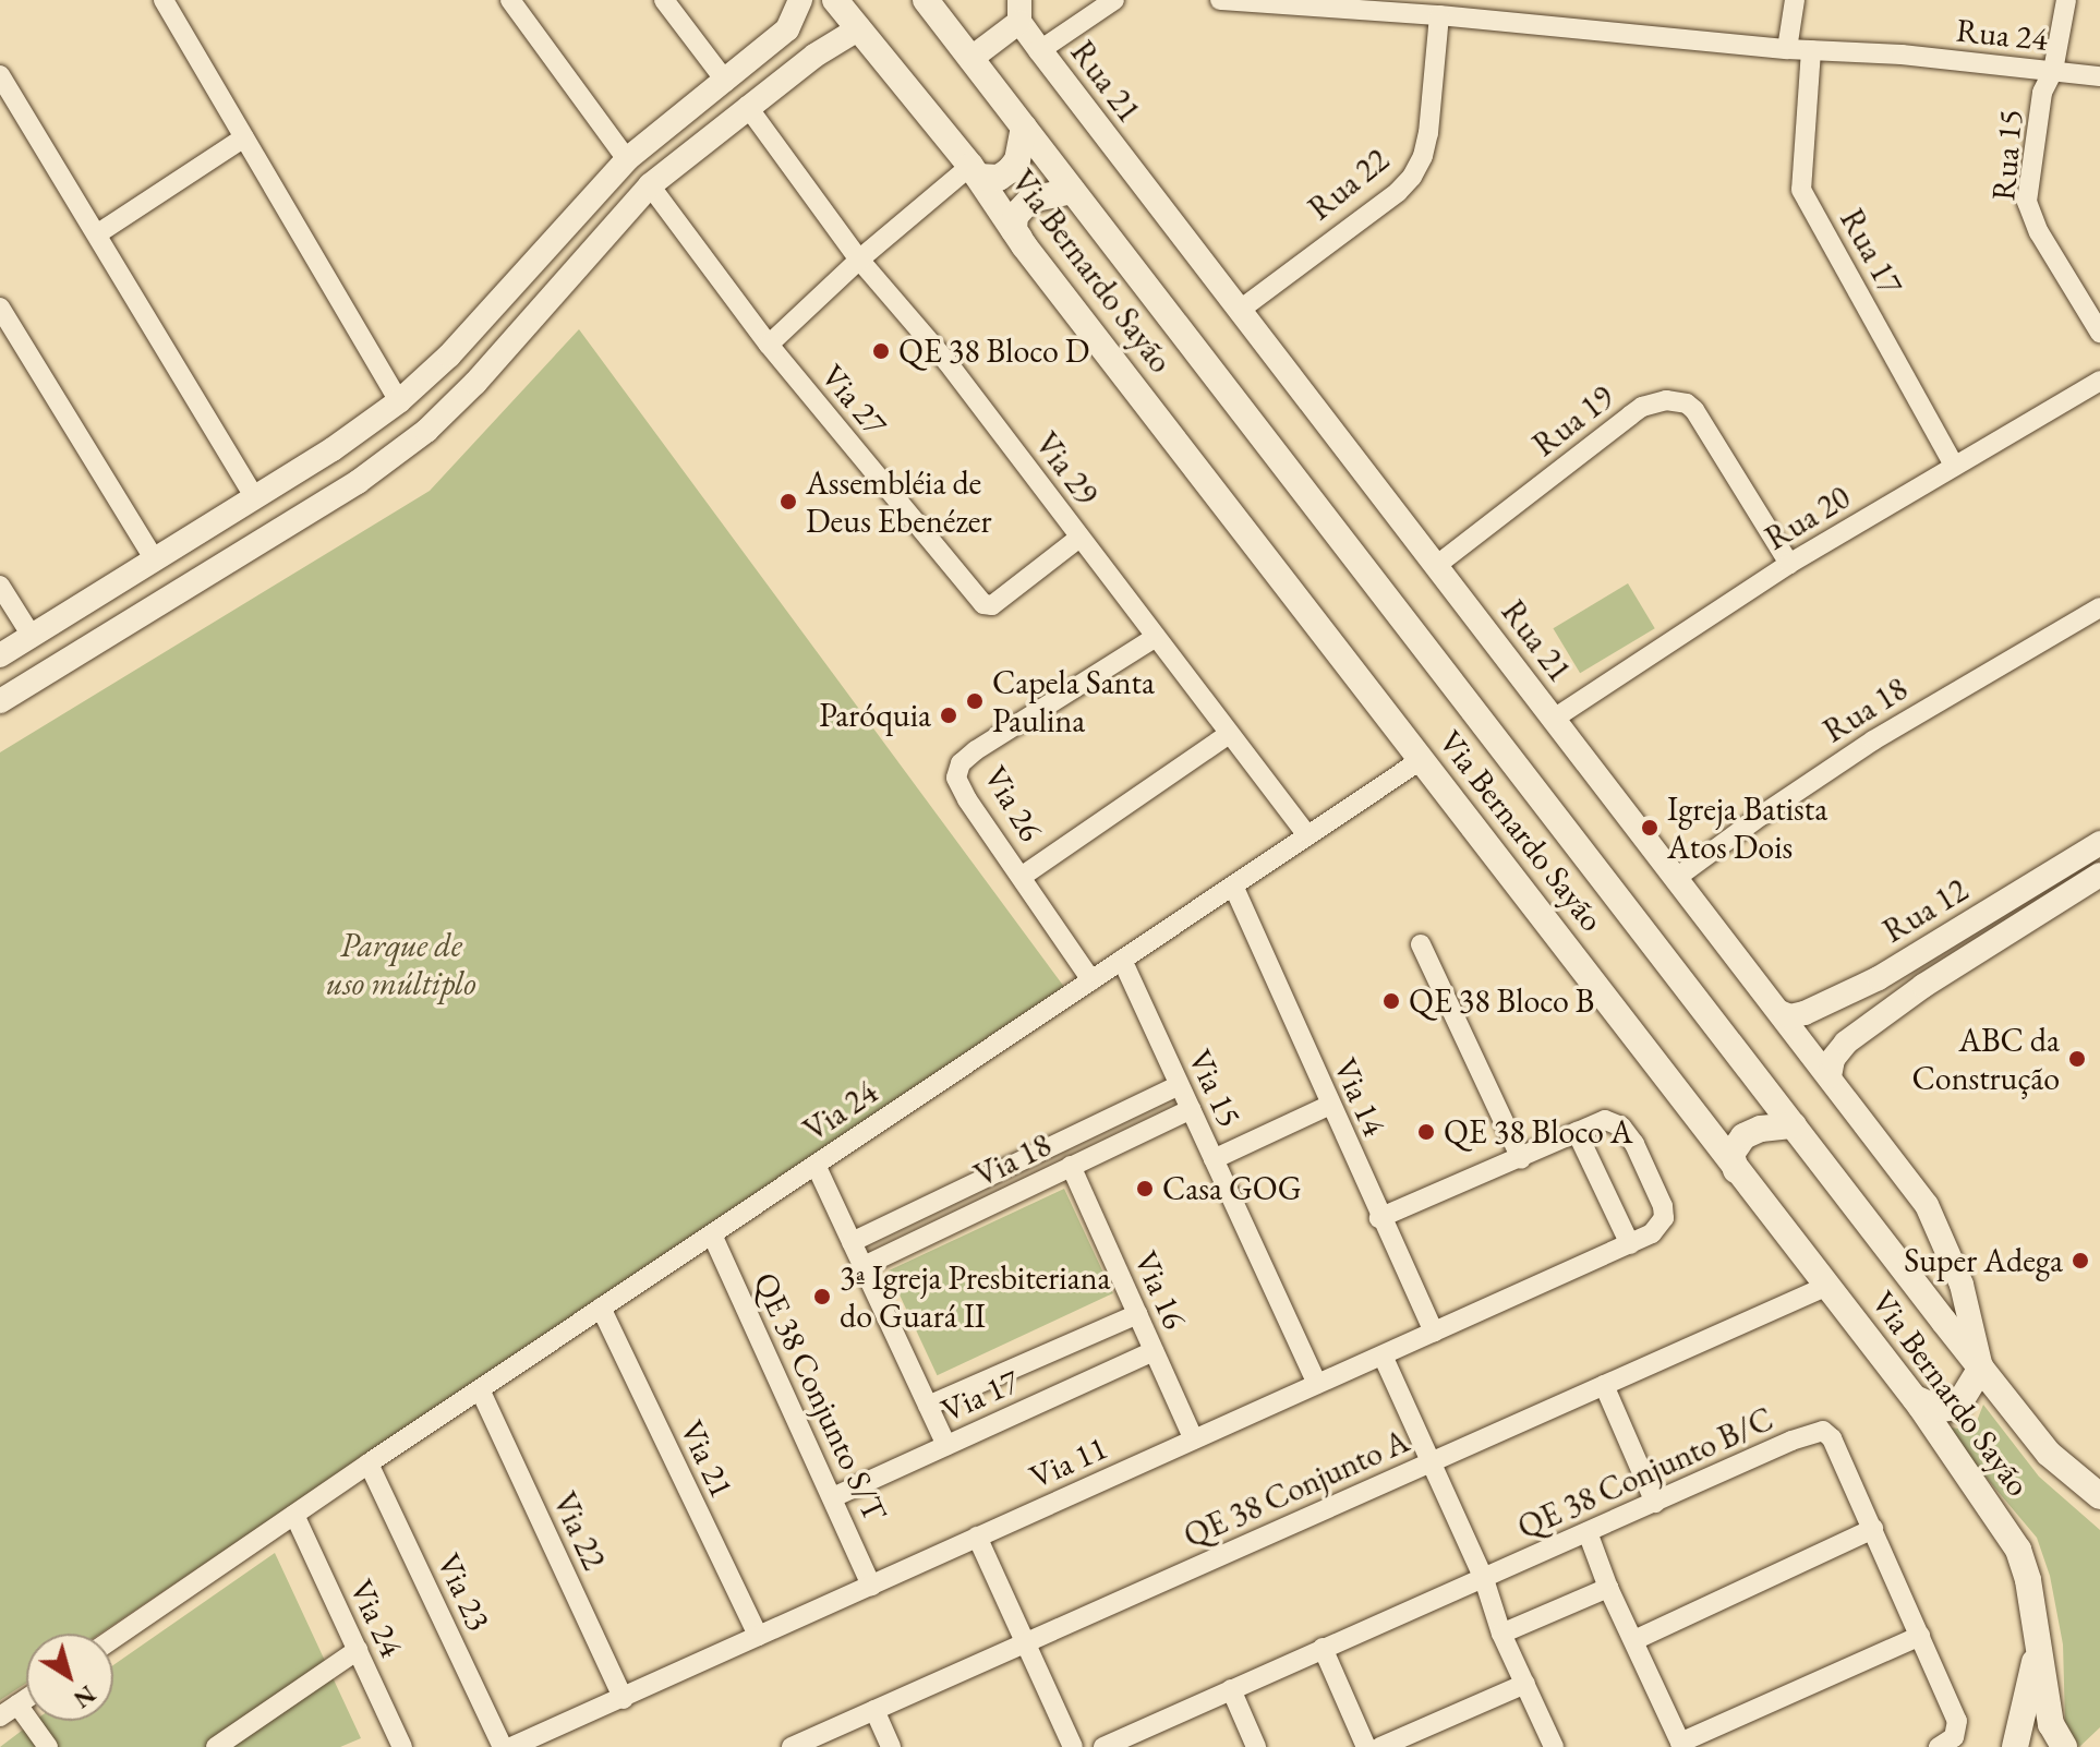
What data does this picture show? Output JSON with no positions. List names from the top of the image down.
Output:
{
  "streets": {
    "main road": ["Via Bernardo Sayão"],
    "street": [
      "Rua 24",
      "Rua 21",
      "Rua 15",
      "Rua 22",
      "Rua 17",
      "Via 27",
      "Rua 19",
      "Via 29",
      "Rua 20",
      "Rua 18",
      "Via 26",
      "Rua 12",
      "Via 15",
      "Via 14",
      "Via 24",
      "Via 18",
      "Via 16",
      "Via 17",
      "QE 38 Conjunto S/T",
      "Via 21",
      "Via 11",
      "QE 38 Conjunto B/C",
      "QE 38 Conjunto A",
      "Via 22",
      "Via 23"
    ]
  },
  "crossings": [
    ["Rua 24", "Rua 15"],
    ["Rua 24", "Rua 22"],
    ["Rua 24", "Rua 17"],
    ["Rua 21", "Rua 22"],
    ["Rua 21", "Via Bernardo Sayão"],
    ["Rua 21", "Rua 19"],
    ["Rua 21", "Rua 20"],
    ["Rua 21", "Rua 18"],
    ["Rua 21", "Rua 12"],
    ["Rua 17", "Rua 20"],
    ["Via Bernardo Sayão", "Via 24"],
    ["Via Bernardo Sayão", "QE 38 Conjunto A"],
    ["Via 27", "Via 29"],
    ["Rua 19", "Rua 20"],
    ["Via 29", "Via 26"],
    ["Via 29", "Via 24"],
    ["Via 26", "Via 24"],
    ["Via 15", "Via 24"],
    ["Via 15", "Via 18"],
    ["Via 15", "Via 11"],
    ["Via 14", "Via 24"],
    ["Via 14", "Via 11"],
    ["Via 24", "QE 38 Conjunto S/T"],
    ["Via 24", "Via 21"],
    ["Via 24", "Via 22"],
    ["Via 24", "Via 23"],
    ["Via 18", "Via 16"],
    ["Via 16", "Via 17"],
    ["Via 16", "Via 11"],
    ["Via 17", "QE 38 Conjunto S/T"],
    ["QE 38 Conjunto S/T", "Via 11"],
    ["Via 21", "Via 11"],
    ["Via 11", "Via 22"]
  ],
  "parks": ["Parque de uso múltiplo"],
  "places": [
    "QE 38 Bloco D",
    "Assembléia de Deus Ebenézer",
    "Capela Santa Paulina",
    "Paróquia",
    "Igreja Batista Atos Dois",
    "QE 38 Bloco B",
    "ABC da Construção",
    "QE 38 Bloco A",
    "Casa GOG",
    "Super Adega",
    "3ª Igreja Presbiteriana do Guará II"
  ],
  "north": "bottom right"
}
